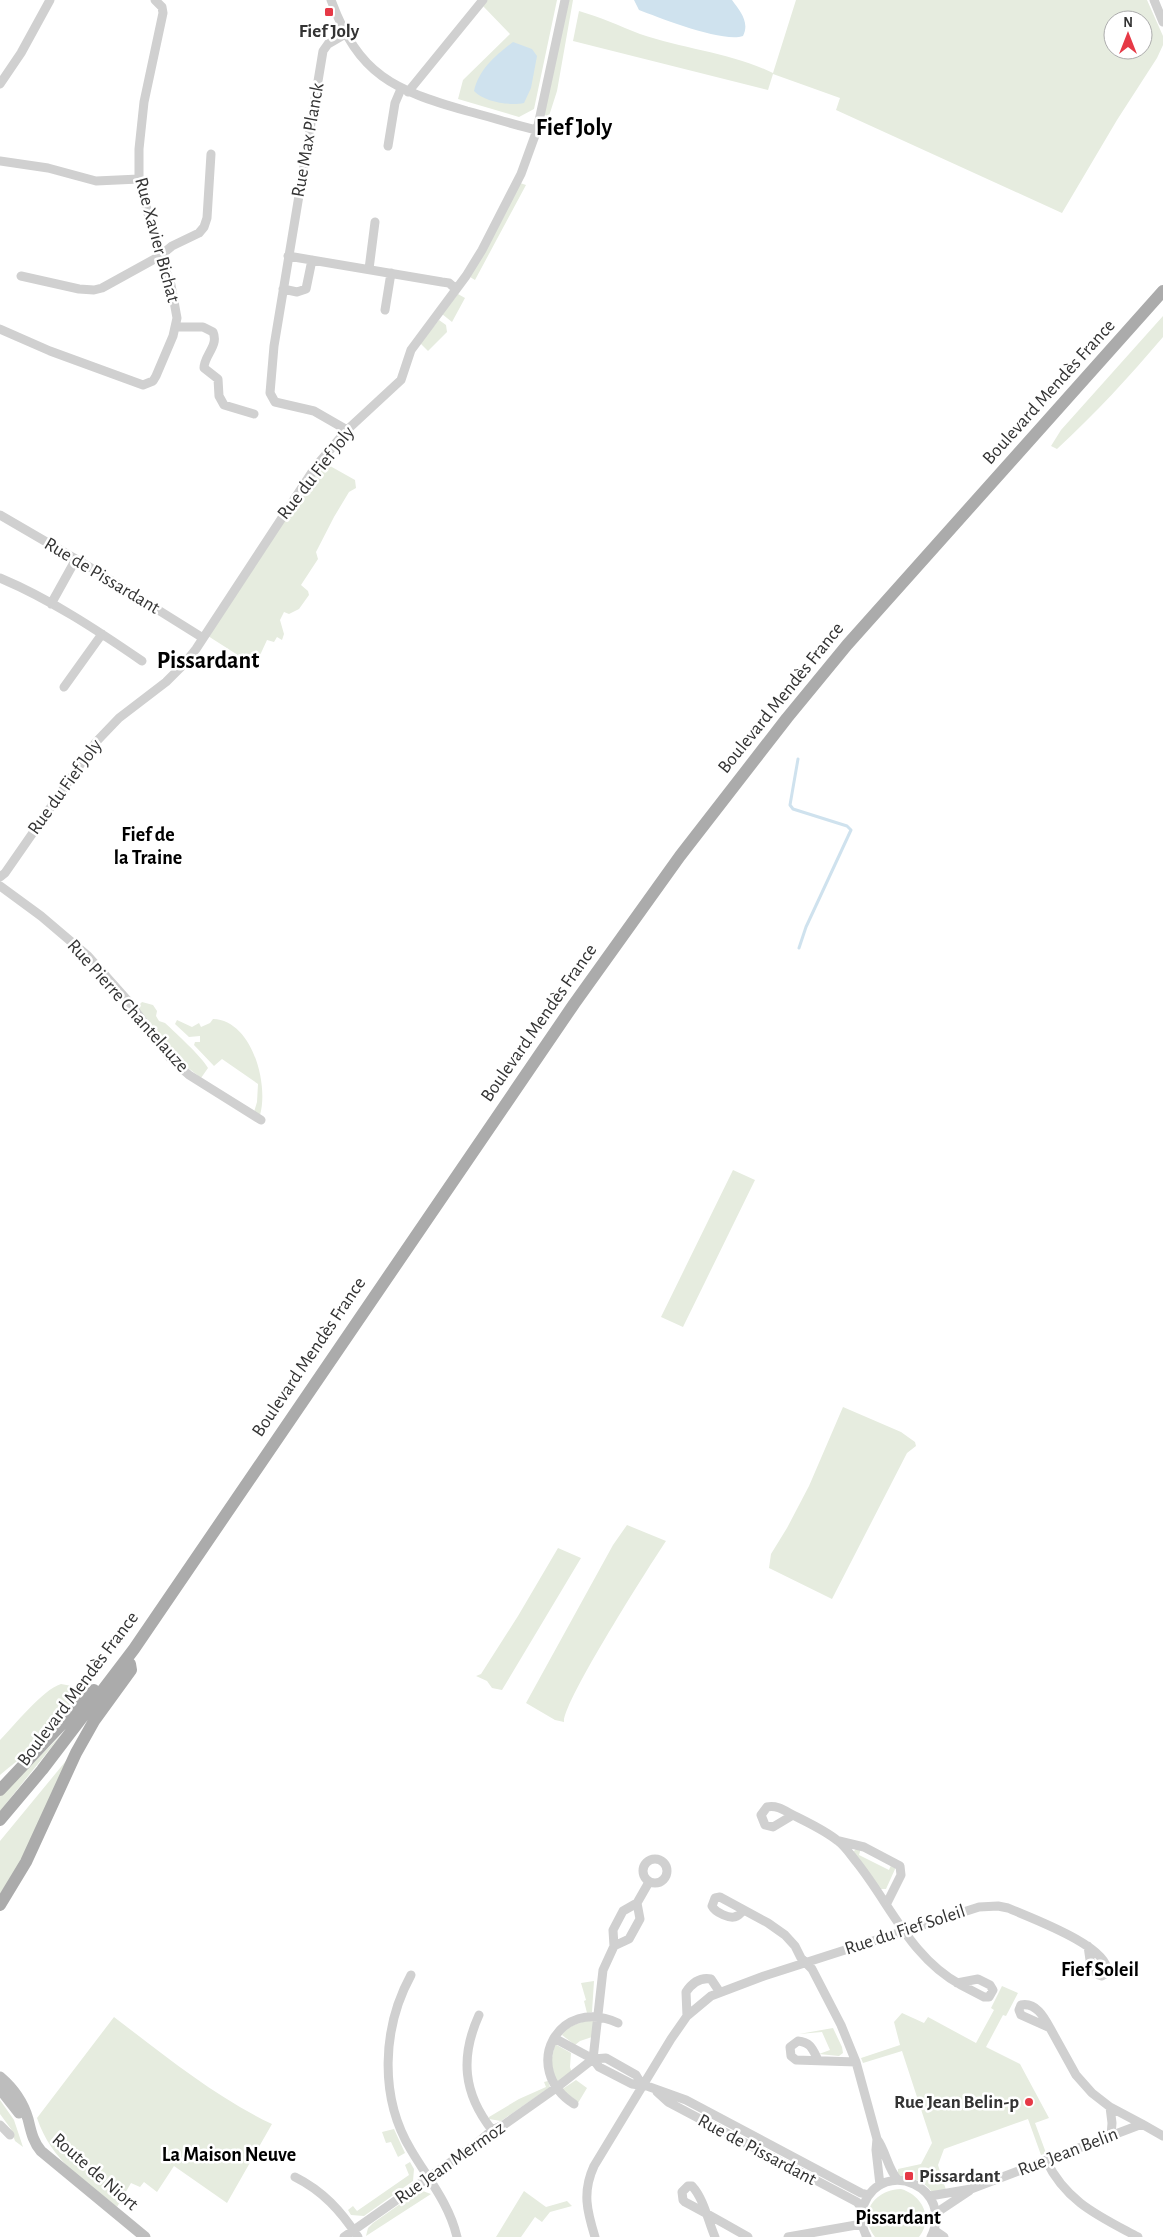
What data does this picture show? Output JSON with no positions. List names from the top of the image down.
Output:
{
  "streets": {
    "main road": ["Boulevard Mendès France", "Route de Niort"],
    "street": [
      "Rue Max Planck",
      "Rue Xavier Bichat",
      "Rue du Fief Joly",
      "Rue de Pissardant",
      "Rue Pierre Chantelauze",
      "Rue du Fief Soleil",
      "Rue Jean Belin",
      "Rue Jean Mermoz"
    ]
  },
  "crossings": [
    ["Rue Max Planck", "Rue du Fief Joly"],
    ["Rue du Fief Joly", "Rue de Pissardant"],
    ["Rue de Pissardant", "Rue du Fief Soleil"],
    ["Rue de Pissardant", "Rue Jean Mermoz"]
  ],
  "districts": [
    "Fief Joly",
    "Pissardant",
    "Fief de la Traine",
    "Fief Soleil",
    "La Maison Neuve",
    "Pissardant"
  ],
  "places": {
    "transit": ["Fief Joly", "Pissardant"],
    "other": ["Rue Jean Belin-p"]
  },
  "north": "top"
}
